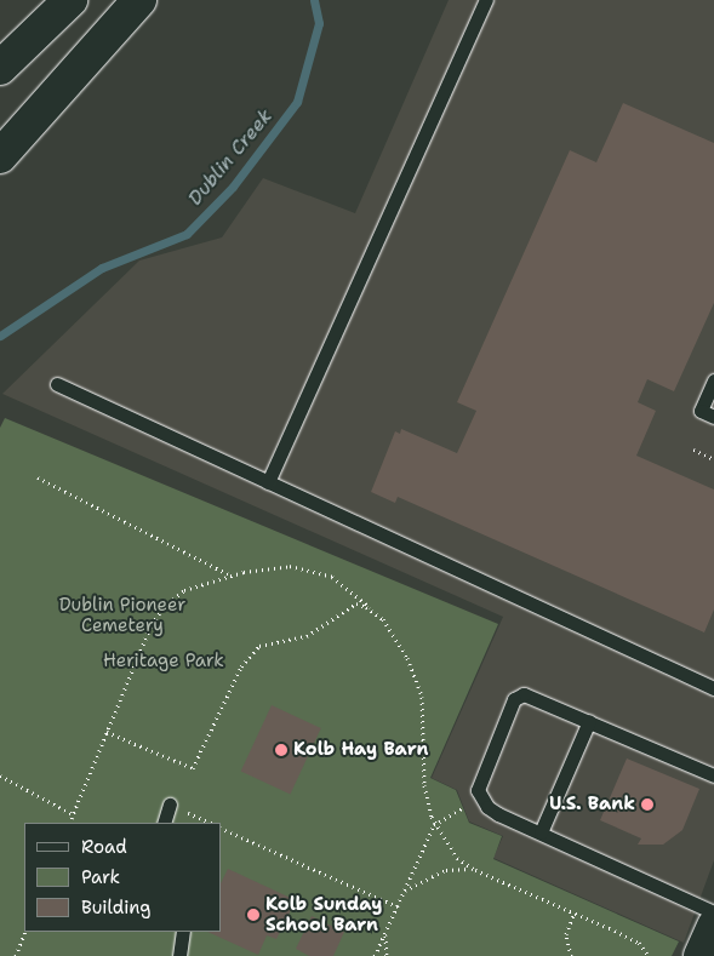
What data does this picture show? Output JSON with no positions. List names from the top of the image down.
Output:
{
  "water": ["Dublin Creek"],
  "parks": ["Dublin Pioneer Cemetery", "Heritage Park"],
  "places": ["Kolb Hay Barn", "U.S. Bank", "Kolb Sunday School Barn"],
  "legend": ["Road", "Park", "Building"]
}
